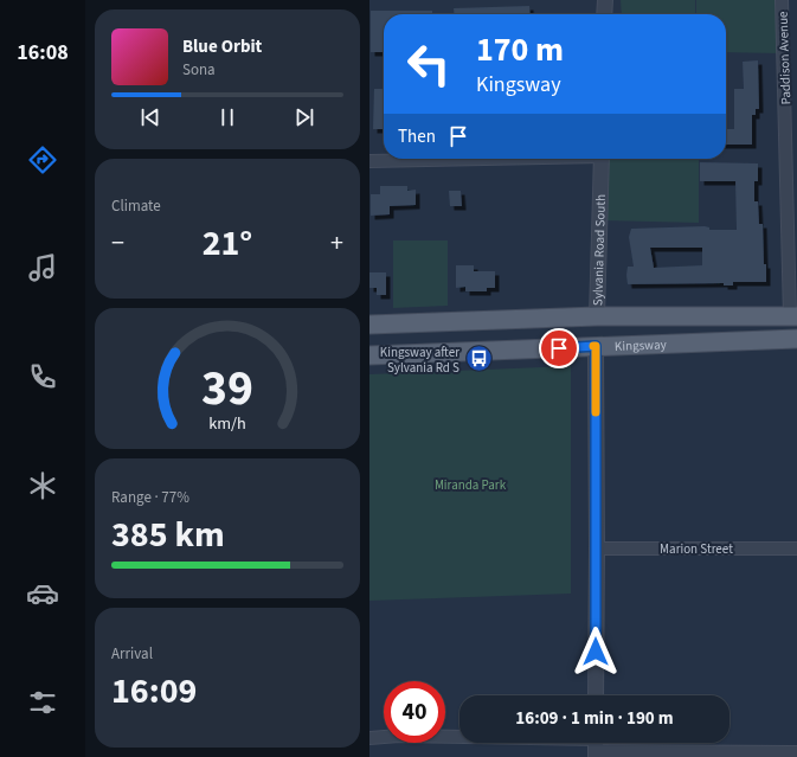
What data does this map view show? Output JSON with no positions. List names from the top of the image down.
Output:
{
  "streets": {
    "main road": ["Sylvania Road South", "Kingsway"],
    "street": ["Paddison Avenue", "Marion Street"]
  },
  "crossings": [
    ["Sylvania Road South", "Kingsway"]
  ],
  "parks": ["Miranda Park"],
  "places": {
    "bus stop": ["Kingsway after Sylvania Rd S"]
  },
  "page": {
    "tabs": "16:08",
    "turn": ["170 m", "Kingsway"],
    "song": ["Blue Orbit", "Sona"],
    "then": "Then",
    "tile": [
      "Climate",
      ["Range · 77%", "385 km"],
      ["Arrival", "16:09"]
    ],
    "heat": ["−", "21°", "+"],
    "limit": "40",
    "trip": "16:09 · 1 min · 190 m",
    "gauge": ["39", "km/h"]
  }
}
